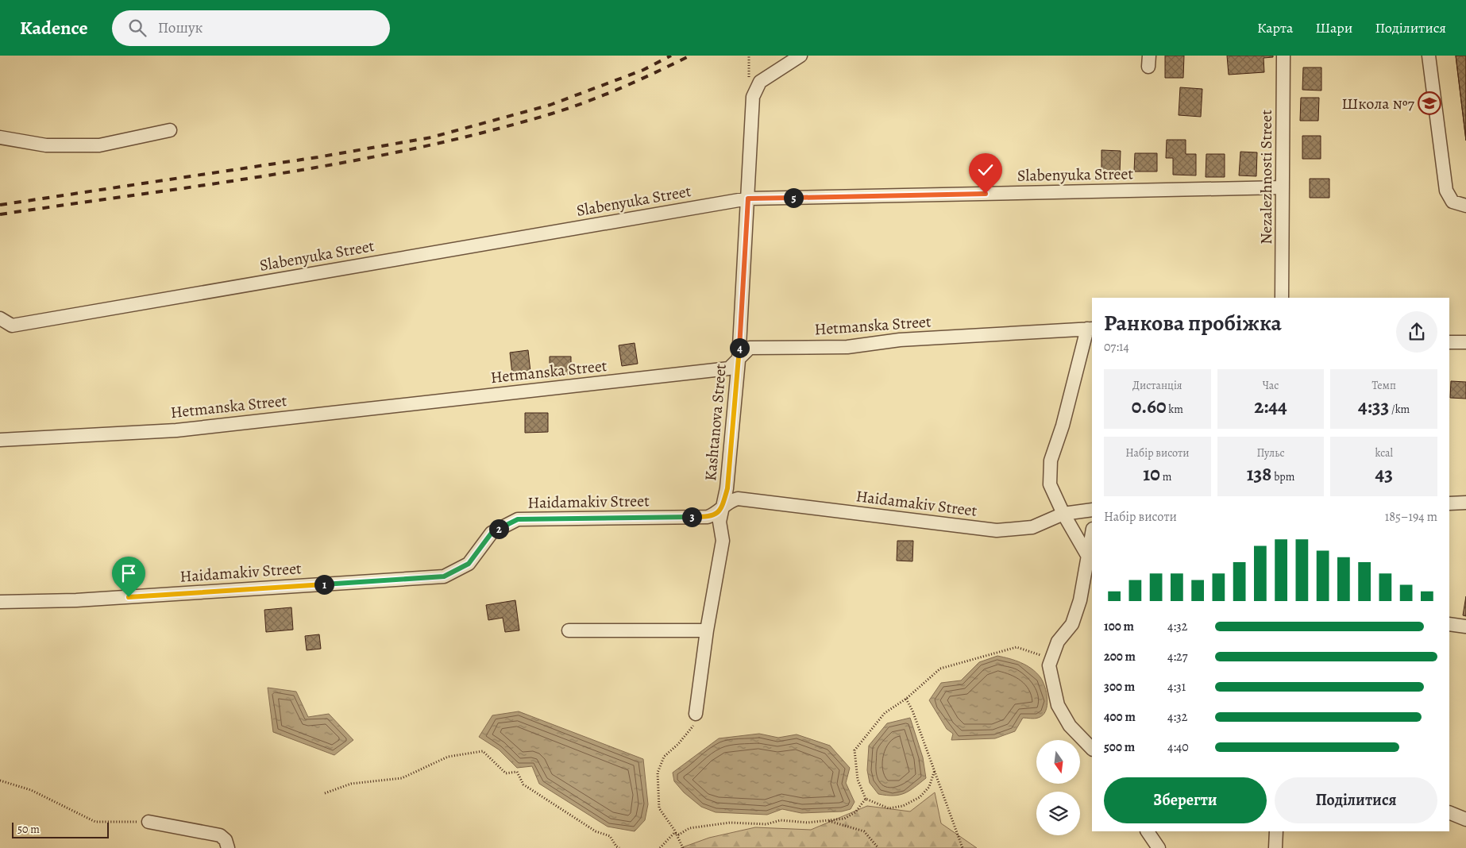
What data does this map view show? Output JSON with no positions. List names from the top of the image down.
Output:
{
  "streets": {
    "street": [
      "Slabenyuka Street",
      "Nezalezhnosti Street",
      "Hetmanska Street",
      "Kashtanova Street",
      "Haidamakiv Street"
    ]
  },
  "crossings": [
    ["Slabenyuka Street", "Nezalezhnosti Street"],
    ["Slabenyuka Street", "Kashtanova Street"],
    ["Hetmanska Street", "Kashtanova Street"],
    ["Kashtanova Street", "Haidamakiv Street"]
  ],
  "places": {
    "school or university": ["Школа №7"]
  },
  "scale_bar": "50 m",
  "north": "bottom",
  "page": {
    "header": "Kadence",
    "search": "Пошук",
    "nav": ["Карта", "Шари", "Поділитися"],
    "pins": [
      "5",
      "4",
      "3",
      "2",
      "1"
    ],
    "heading": ["Ранкова пробіжка", "07:14"],
    "stats": [
      ["Дистанція", "0.60 km"],
      ["Час", "2:44"],
      ["Темп", "4:33 /km"],
      ["Набір висоти", "10 m"],
      ["Пульс", "138 bpm"],
      ["kcal", "43"]
    ],
    "chart": ["Набір висоти", "185–194 m"],
    "list": [
      {
        "name": "100 m",
        "note": "4:32"
      },
      {
        "name": "200 m",
        "note": "4:27"
      },
      {
        "name": "300 m",
        "note": "4:31"
      },
      {
        "name": "400 m",
        "note": "4:32"
      },
      {
        "name": "500 m",
        "note": "4:40"
      }
    ],
    "buttons": ["Зберегти", "Поділитися"],
    "scale": "50 m"
  }
}
